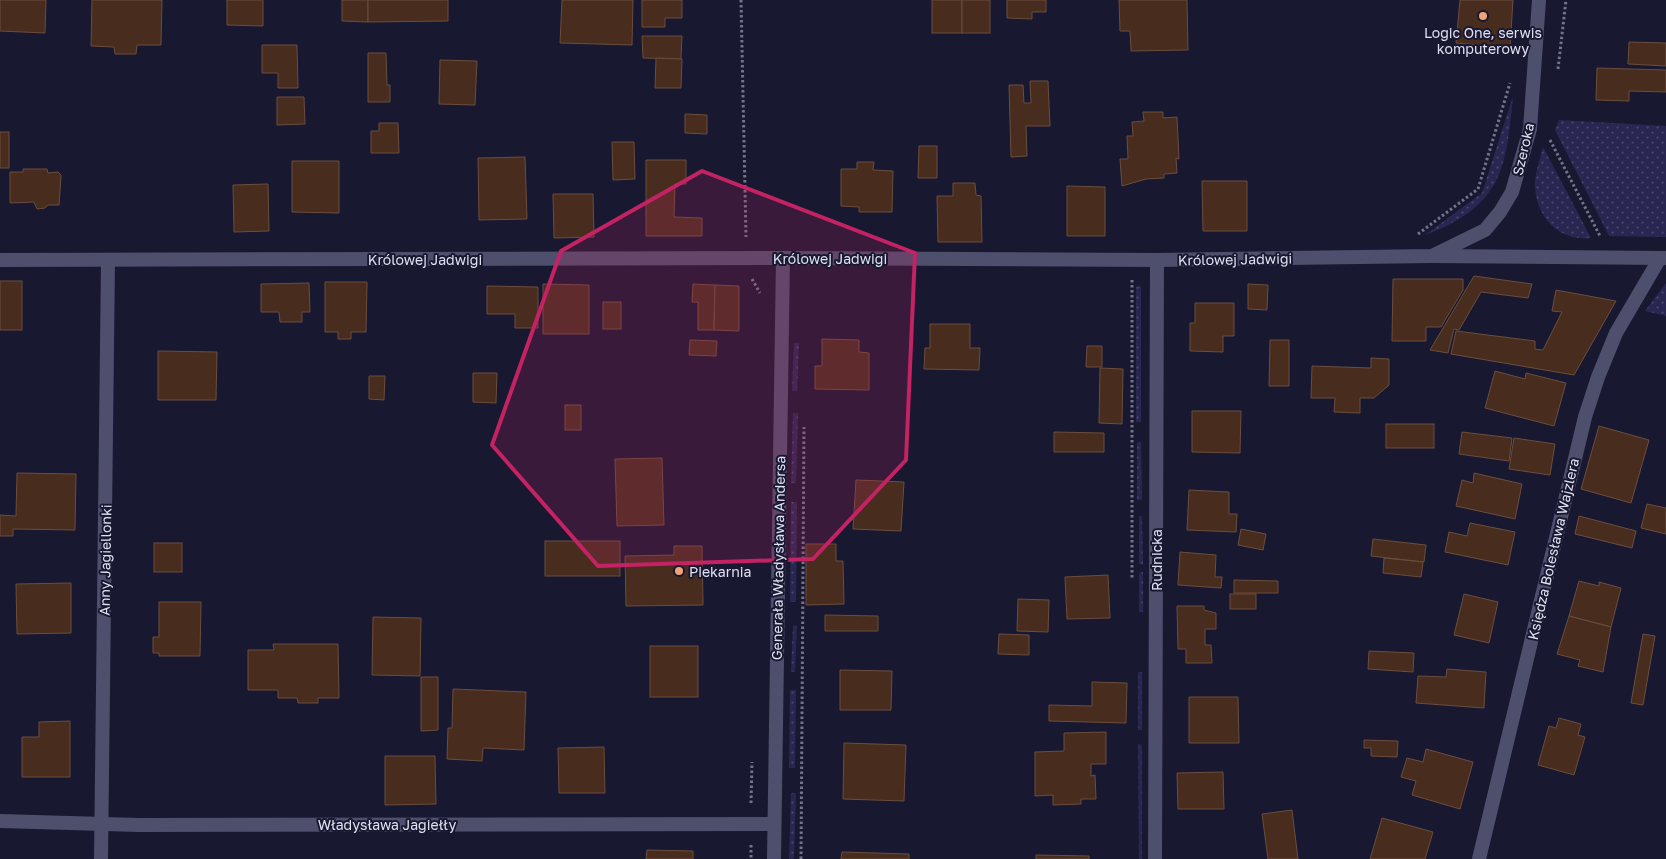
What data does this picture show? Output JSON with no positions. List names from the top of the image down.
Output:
{
  "streets": {
    "street": [
      "Szeroka",
      "Królowej Jadwigi",
      "Księdza Bolesława Wajzlera",
      "Generała Władysława Andersa",
      "Anny Jagiellonki",
      "Rudnicka",
      "Władysława Jagiełły"
    ]
  },
  "crossings": [
    ["Szeroka", "Królowej Jadwigi"],
    ["Królowej Jadwigi", "Księdza Bolesława Wajzlera"],
    ["Królowej Jadwigi", "Generała Władysława Andersa"],
    ["Królowej Jadwigi", "Anny Jagiellonki"],
    ["Królowej Jadwigi", "Rudnicka"],
    ["Generała Władysława Andersa", "Władysława Jagiełły"],
    ["Anny Jagiellonki", "Władysława Jagiełły"]
  ],
  "places": ["Logic One, serwis komputerowy", "Piekarnia"]
}
